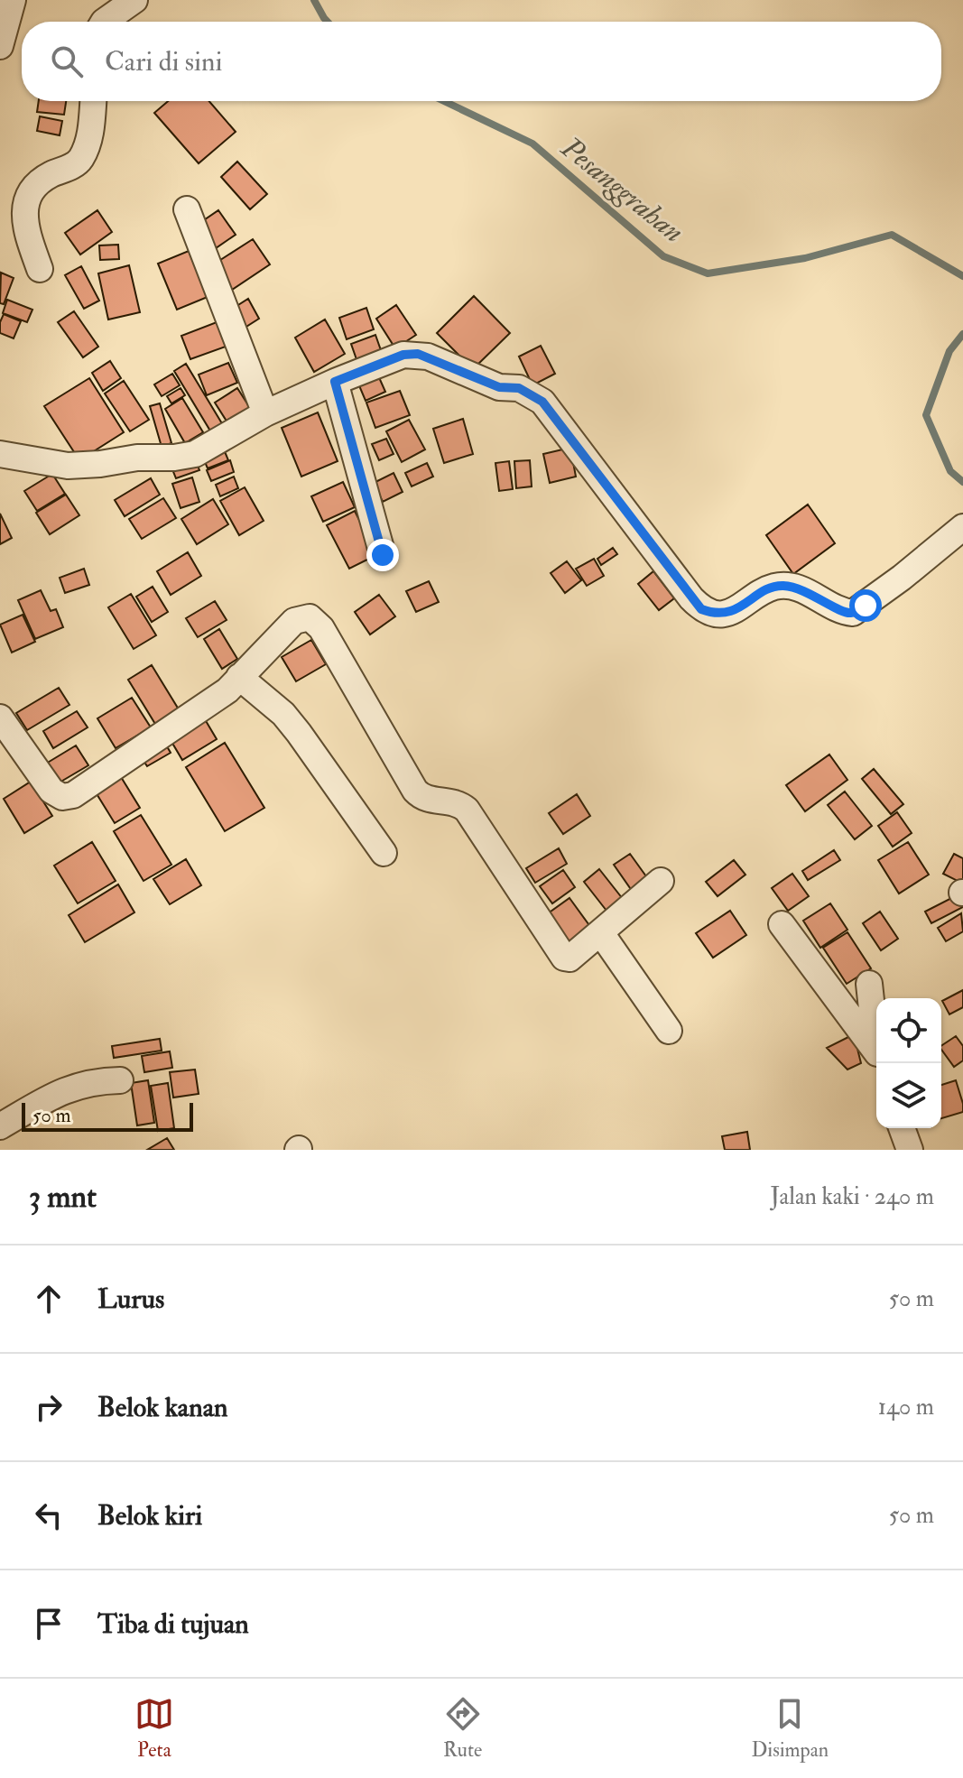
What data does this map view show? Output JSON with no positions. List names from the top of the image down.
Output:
{
  "water": ["Pesanggrahan"],
  "scale_bar": "50 m",
  "page": {
    "search": "Cari di sini",
    "scale": "50 m",
    "heading": ["3 mnt", "Jalan kaki · 240 m"],
    "list": [
      ["Lurus", "50 m"],
      ["Belok kanan", "140 m"],
      ["Belok kiri", "50 m"],
      "Tiba di tujuan"
    ],
    "nav": ["Peta", "Rute", "Disimpan"]
  }
}
